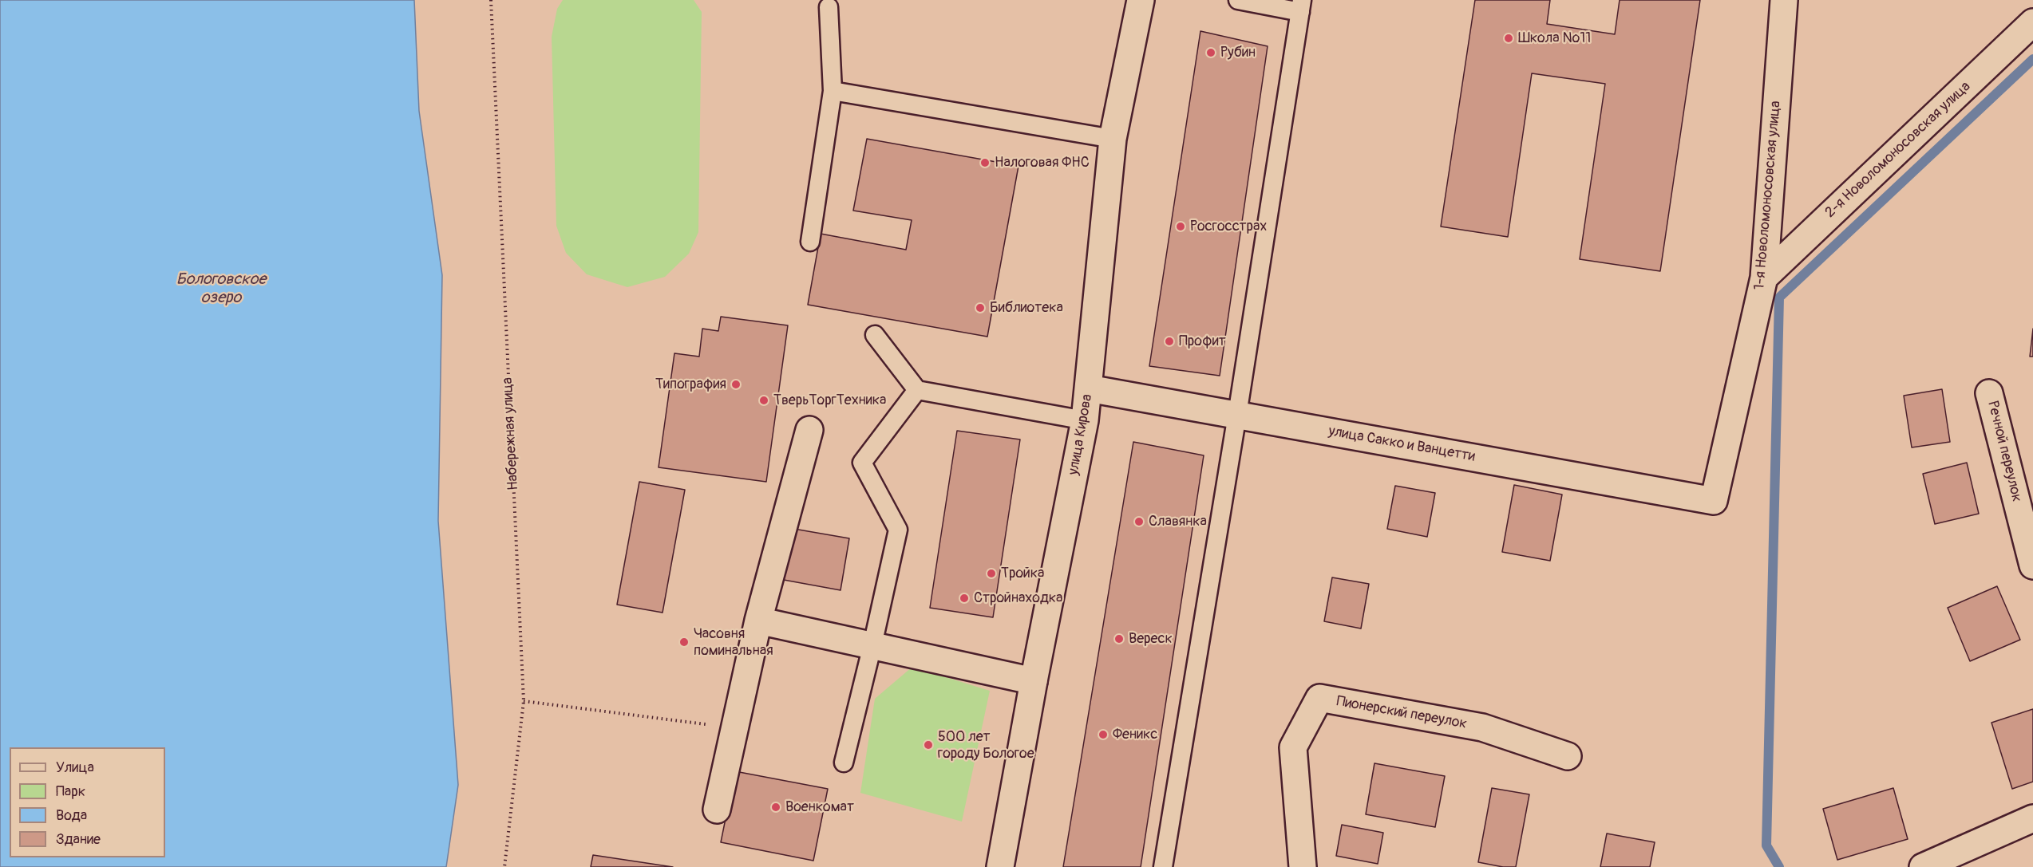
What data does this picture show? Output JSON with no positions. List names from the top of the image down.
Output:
{
  "streets": {
    "street": [
      "2-я Новоломоносовская улица",
      "1-я Новоломоносовская улица",
      "улица Кирова",
      "улица Сакко и Ванцетти",
      "Речной переулок",
      "Пионерский переулок"
    ],
    "path": ["Набережная улица"]
  },
  "crossings": [
    ["2-я Новоломоносовская улица", "1-я Новоломоносовская улица"],
    ["1-я Новоломоносовская улица", "улица Сакко и Ванцетти"],
    ["улица Кирова", "улица Сакко и Ванцетти"]
  ],
  "water": ["Бологовское озеро"],
  "places": [
    "Школа №11",
    "Рубин",
    "Налоговая ФНС",
    "Росгосстрах",
    "Библиотека",
    "Профит",
    "Типография",
    "ТверьТоргТехника",
    "Славянка",
    "Тройка",
    "Стройнаходка",
    "Вереск",
    "Часовня поминальная",
    "Феникс",
    "500 лет городу Бологое",
    "Военкомат"
  ],
  "legend": [
    "Улица",
    "Парк",
    "Вода",
    "Здание"
  ]
}
